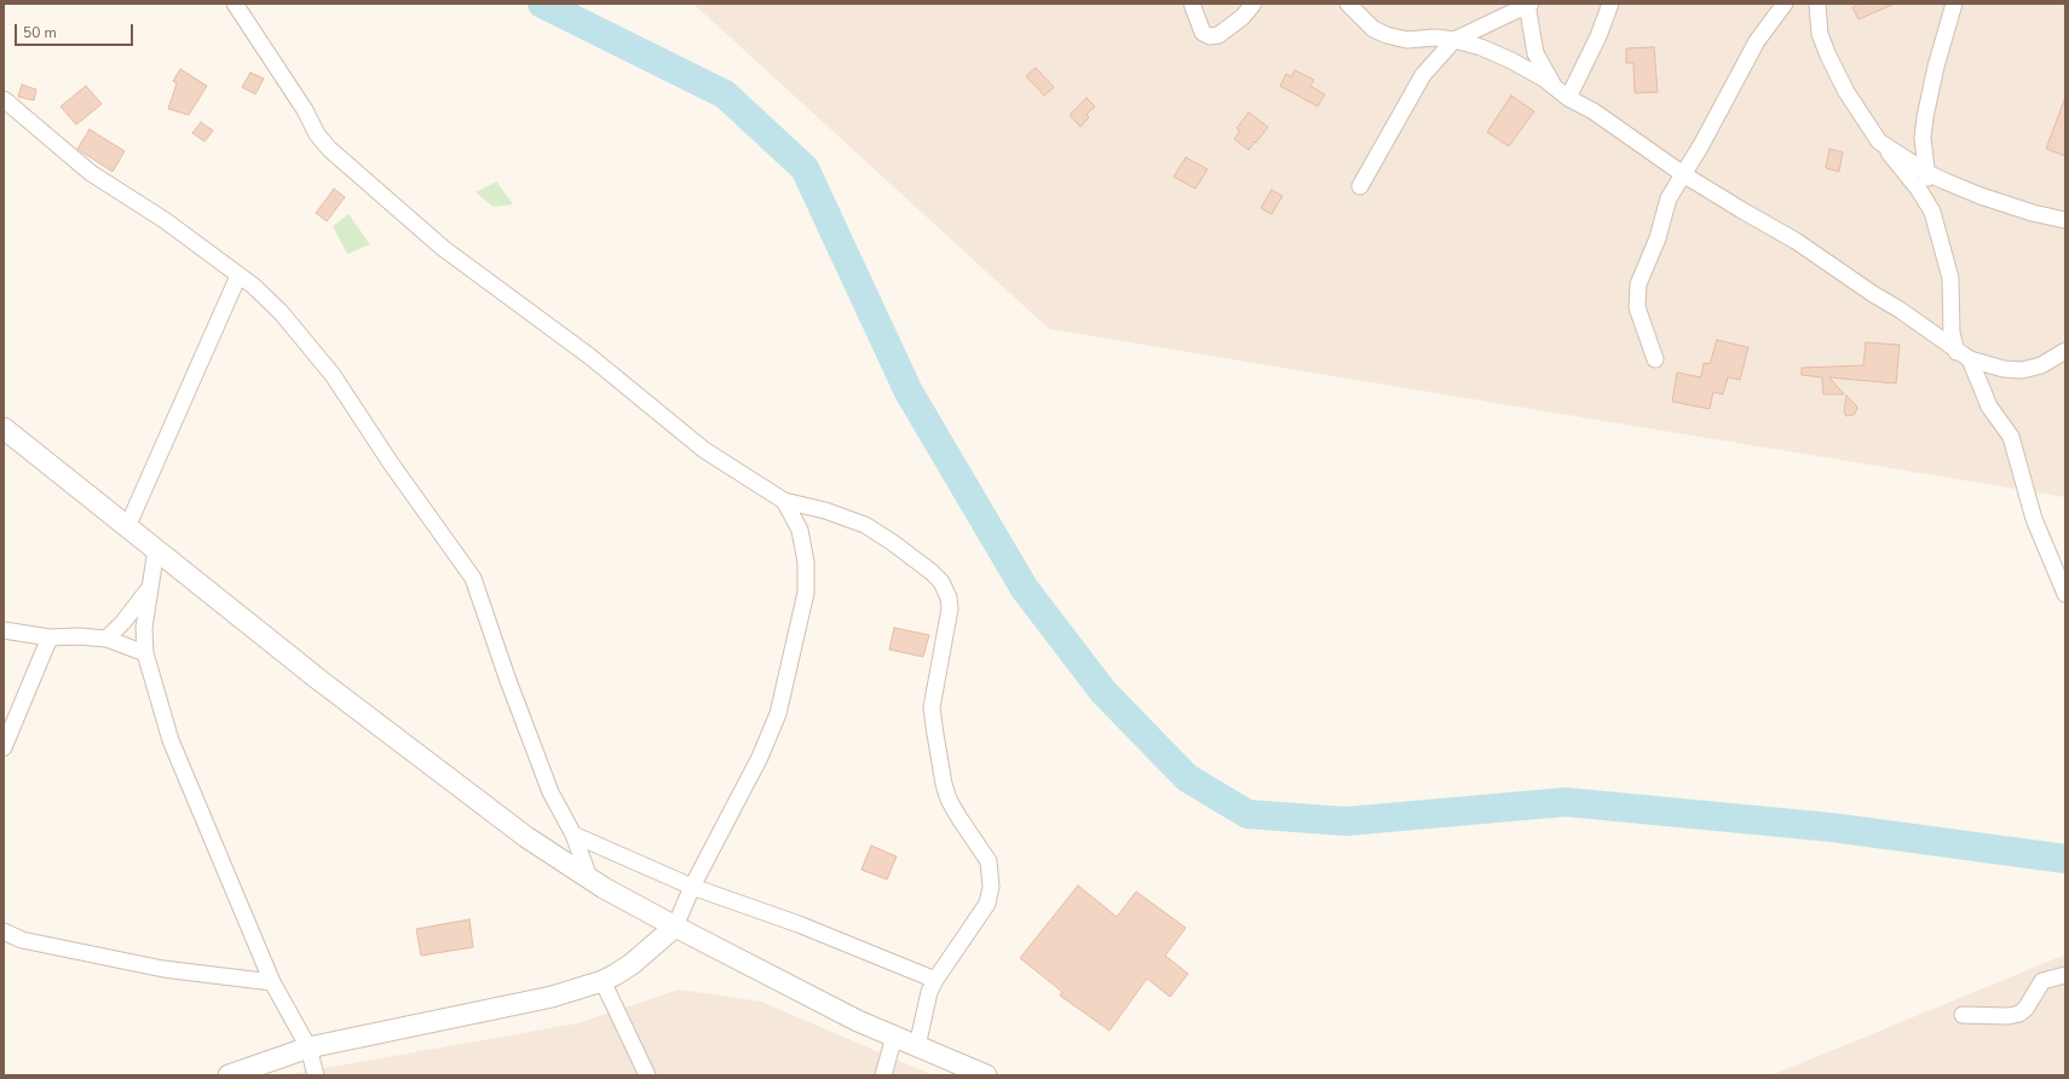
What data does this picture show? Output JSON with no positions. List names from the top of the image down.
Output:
{
  "scale_bar": "50 m"
}
